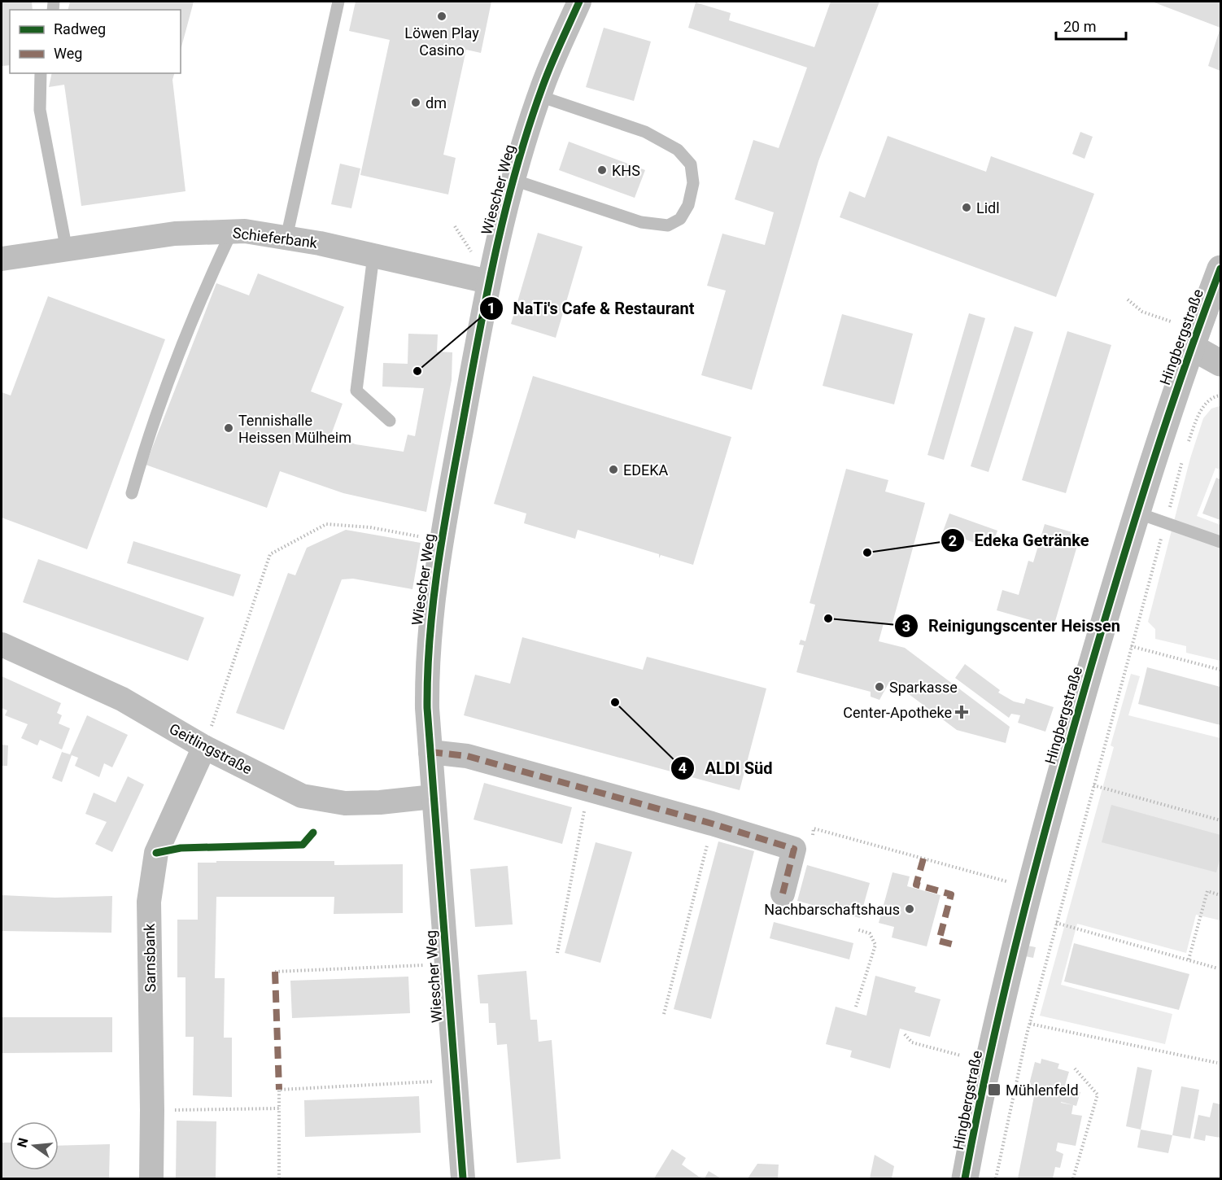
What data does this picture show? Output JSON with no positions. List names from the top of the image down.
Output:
{
  "streets": {
    "street": [
      "Wiescher Weg",
      "Schieferbank",
      "Hingbergstraße",
      "Geitlingstraße",
      "Sarnsbank"
    ]
  },
  "crossings": [
    ["Wiescher Weg", "Schieferbank"],
    ["Wiescher Weg", "Geitlingstraße"],
    ["Geitlingstraße", "Sarnsbank"]
  ],
  "places": {
    "other": [
      "Löwen Play Casino",
      "dm",
      "KHS",
      "Lidl",
      "NaTi's Cafe & Restaurant",
      "Tennishalle Heissen Mülheim",
      "EDEKA",
      "Edeka Getränke",
      "Reinigungscenter Heissen",
      "Sparkasse",
      "ALDI Süd",
      "Nachbarschaftshaus"
    ],
    "health": ["Center-Apotheke"],
    "transit": ["Mühlenfeld"]
  },
  "legend": ["Radweg", "Weg"],
  "scale_bar": "20 m",
  "north": "left"
}
